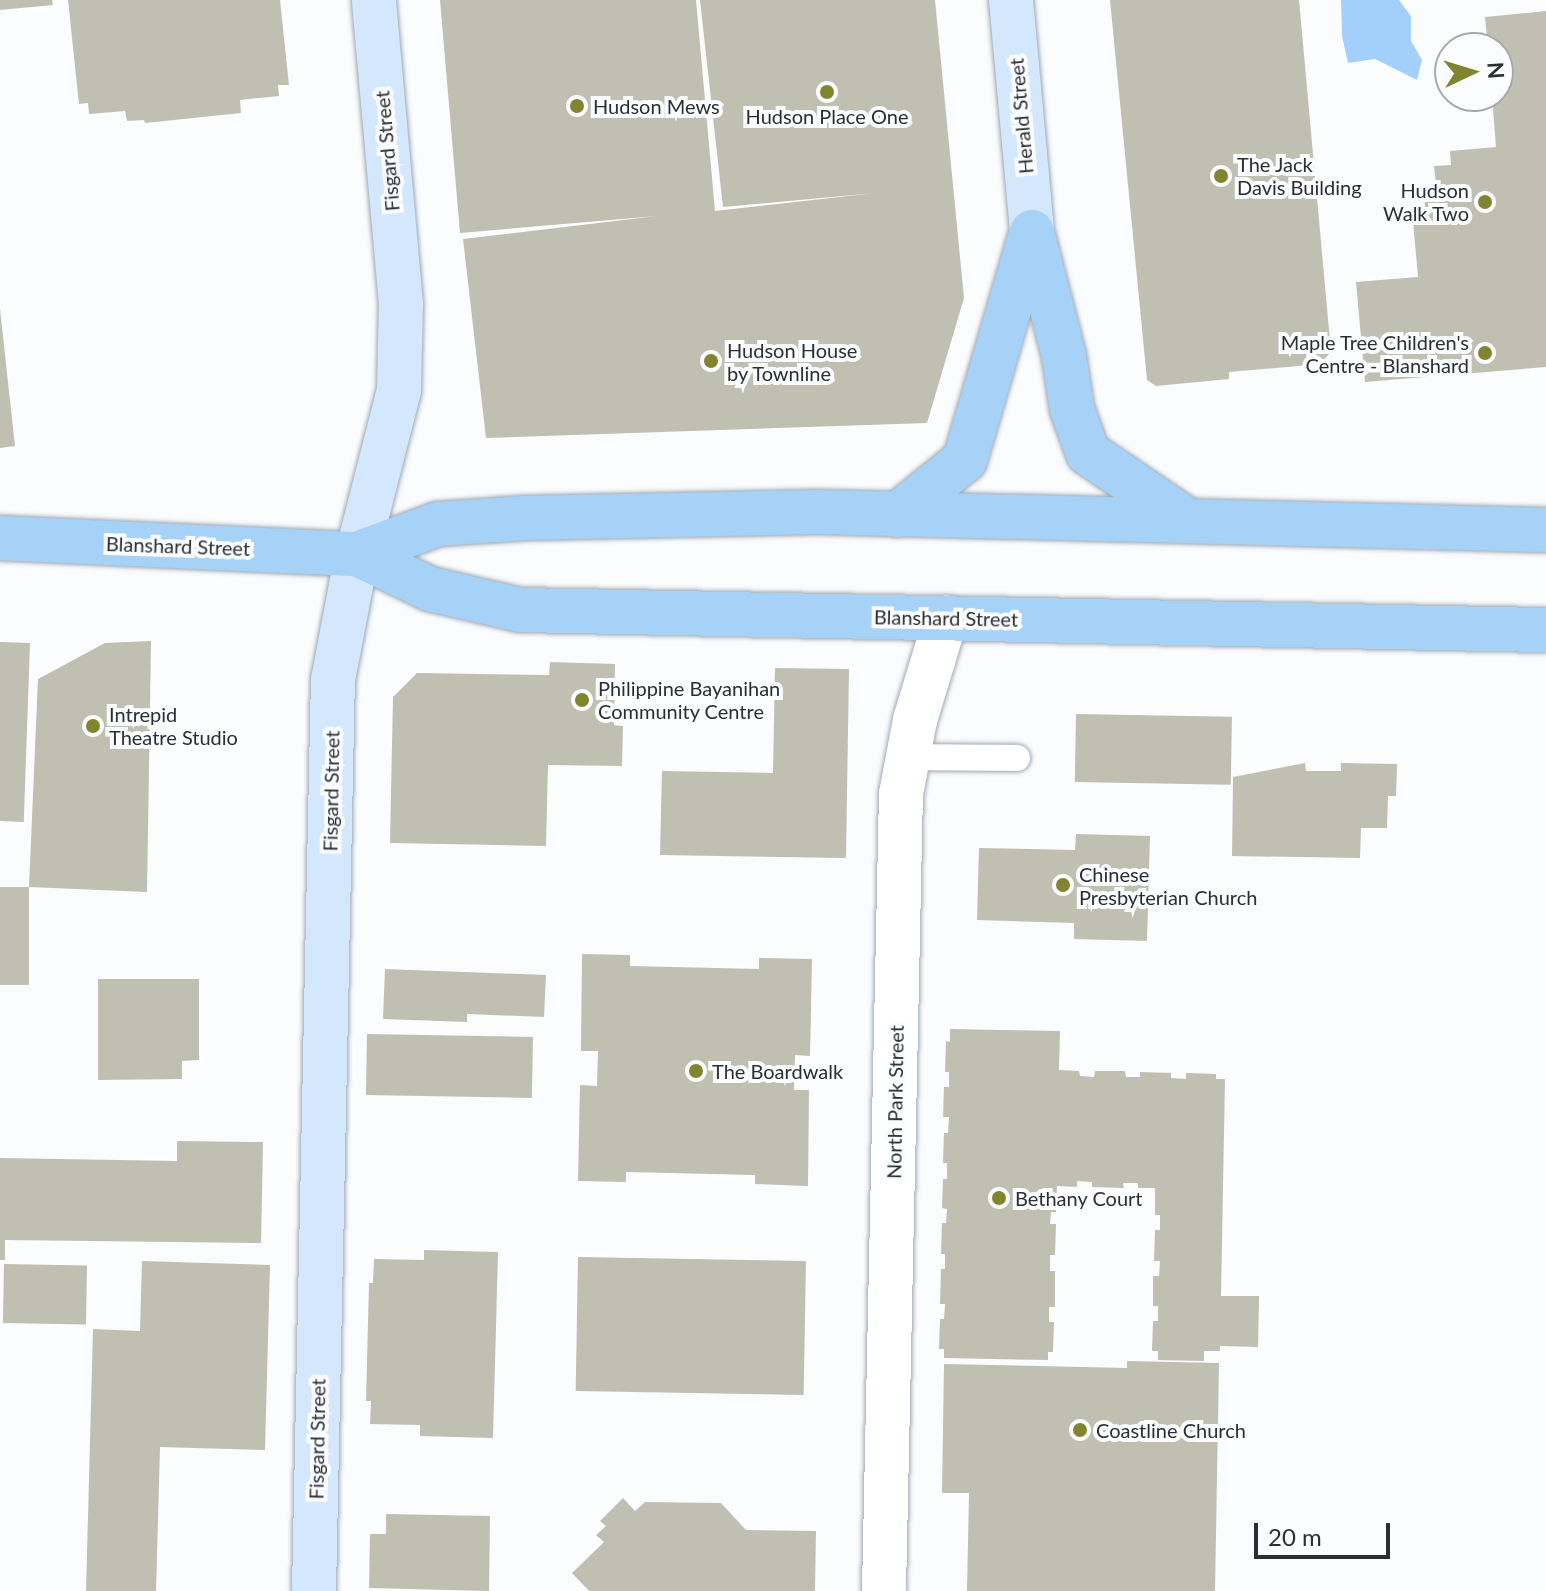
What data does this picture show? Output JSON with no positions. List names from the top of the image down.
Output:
{
  "streets": {
    "main road": ["Blanshard Street"],
    "street": ["Herald Street", "Fisgard Street", "North Park Street"]
  },
  "crossings": [
    ["Fisgard Street", "Blanshard Street"],
    ["Blanshard Street", "North Park Street"]
  ],
  "places": [
    "Hudson Place One",
    "Hudson Mews",
    "The Jack Davis Building",
    "Hudson Walk Two",
    "Maple Tree Children's Centre - Blanshard",
    "Hudson House by Townline",
    "Philippine Bayanihan Community Centre",
    "Intrepid Theatre Studio",
    "Chinese Presbyterian Church",
    "The Boardwalk",
    "Bethany Court",
    "Coastline Church"
  ],
  "scale_bar": "20 m",
  "north": "right"
}
